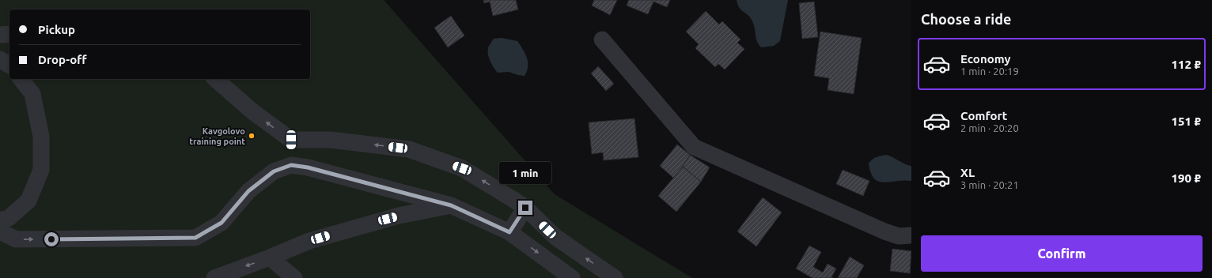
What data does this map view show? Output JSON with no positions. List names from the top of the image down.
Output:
{
  "places": ["Kavgolovo training point"],
  "page": {
    "heading": "Choose a ride",
    "banner": ["Pickup", "Drop-off"],
    "list": [
      {
        "name": "Economy",
        "note": "1 min · 20:19",
        "value": "112 ₽"
      },
      {
        "name": "Comfort",
        "note": "2 min · 20:20",
        "value": "151 ₽"
      },
      {
        "name": "XL",
        "note": "3 min · 20:21",
        "value": "190 ₽"
      }
    ],
    "bubble": "1 min",
    "buttons": "Confirm"
  }
}
